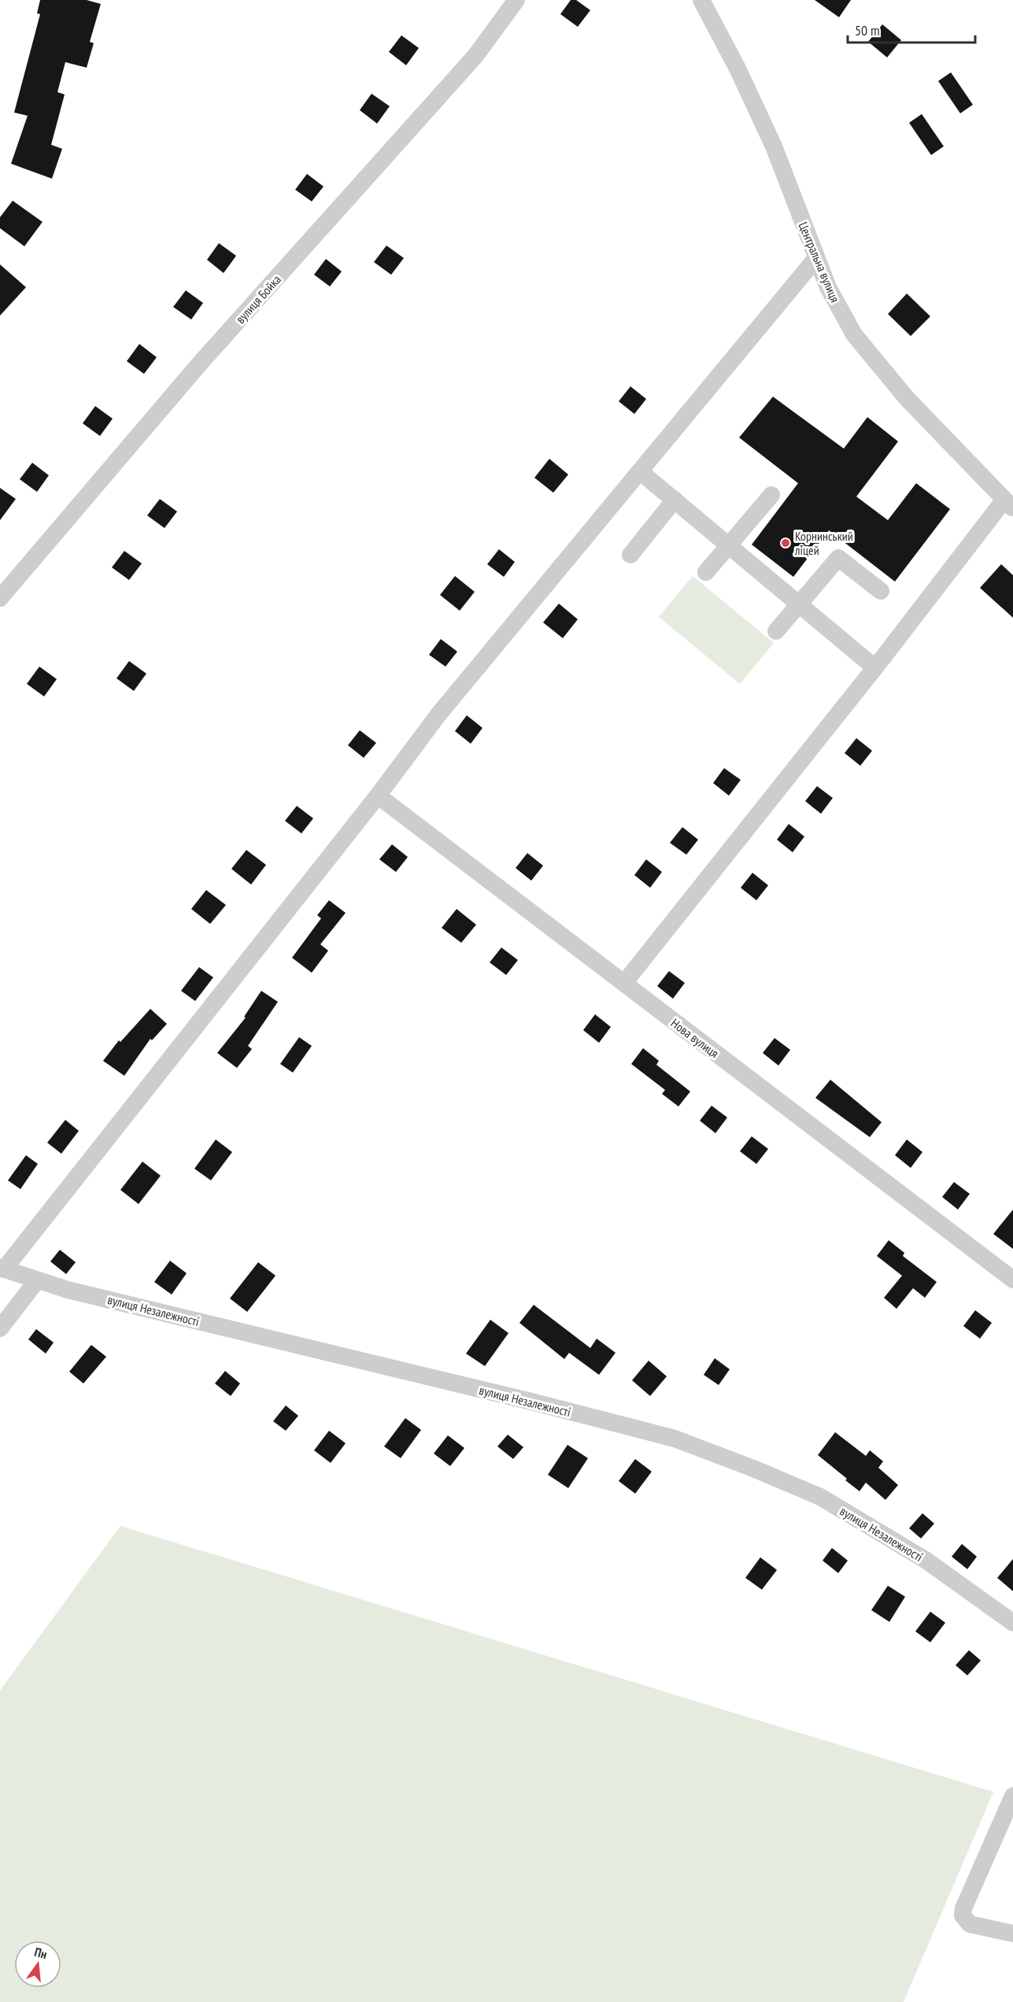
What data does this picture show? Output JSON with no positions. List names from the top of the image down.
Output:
{
  "streets": {
    "street": [
      "Центральна вулиця",
      "вулиця Бойка",
      "Нова вулиця",
      "вулиця Незалежності"
    ]
  },
  "places": ["Корнинський ліцей"],
  "scale_bar": "50 m",
  "north": "top"
}
